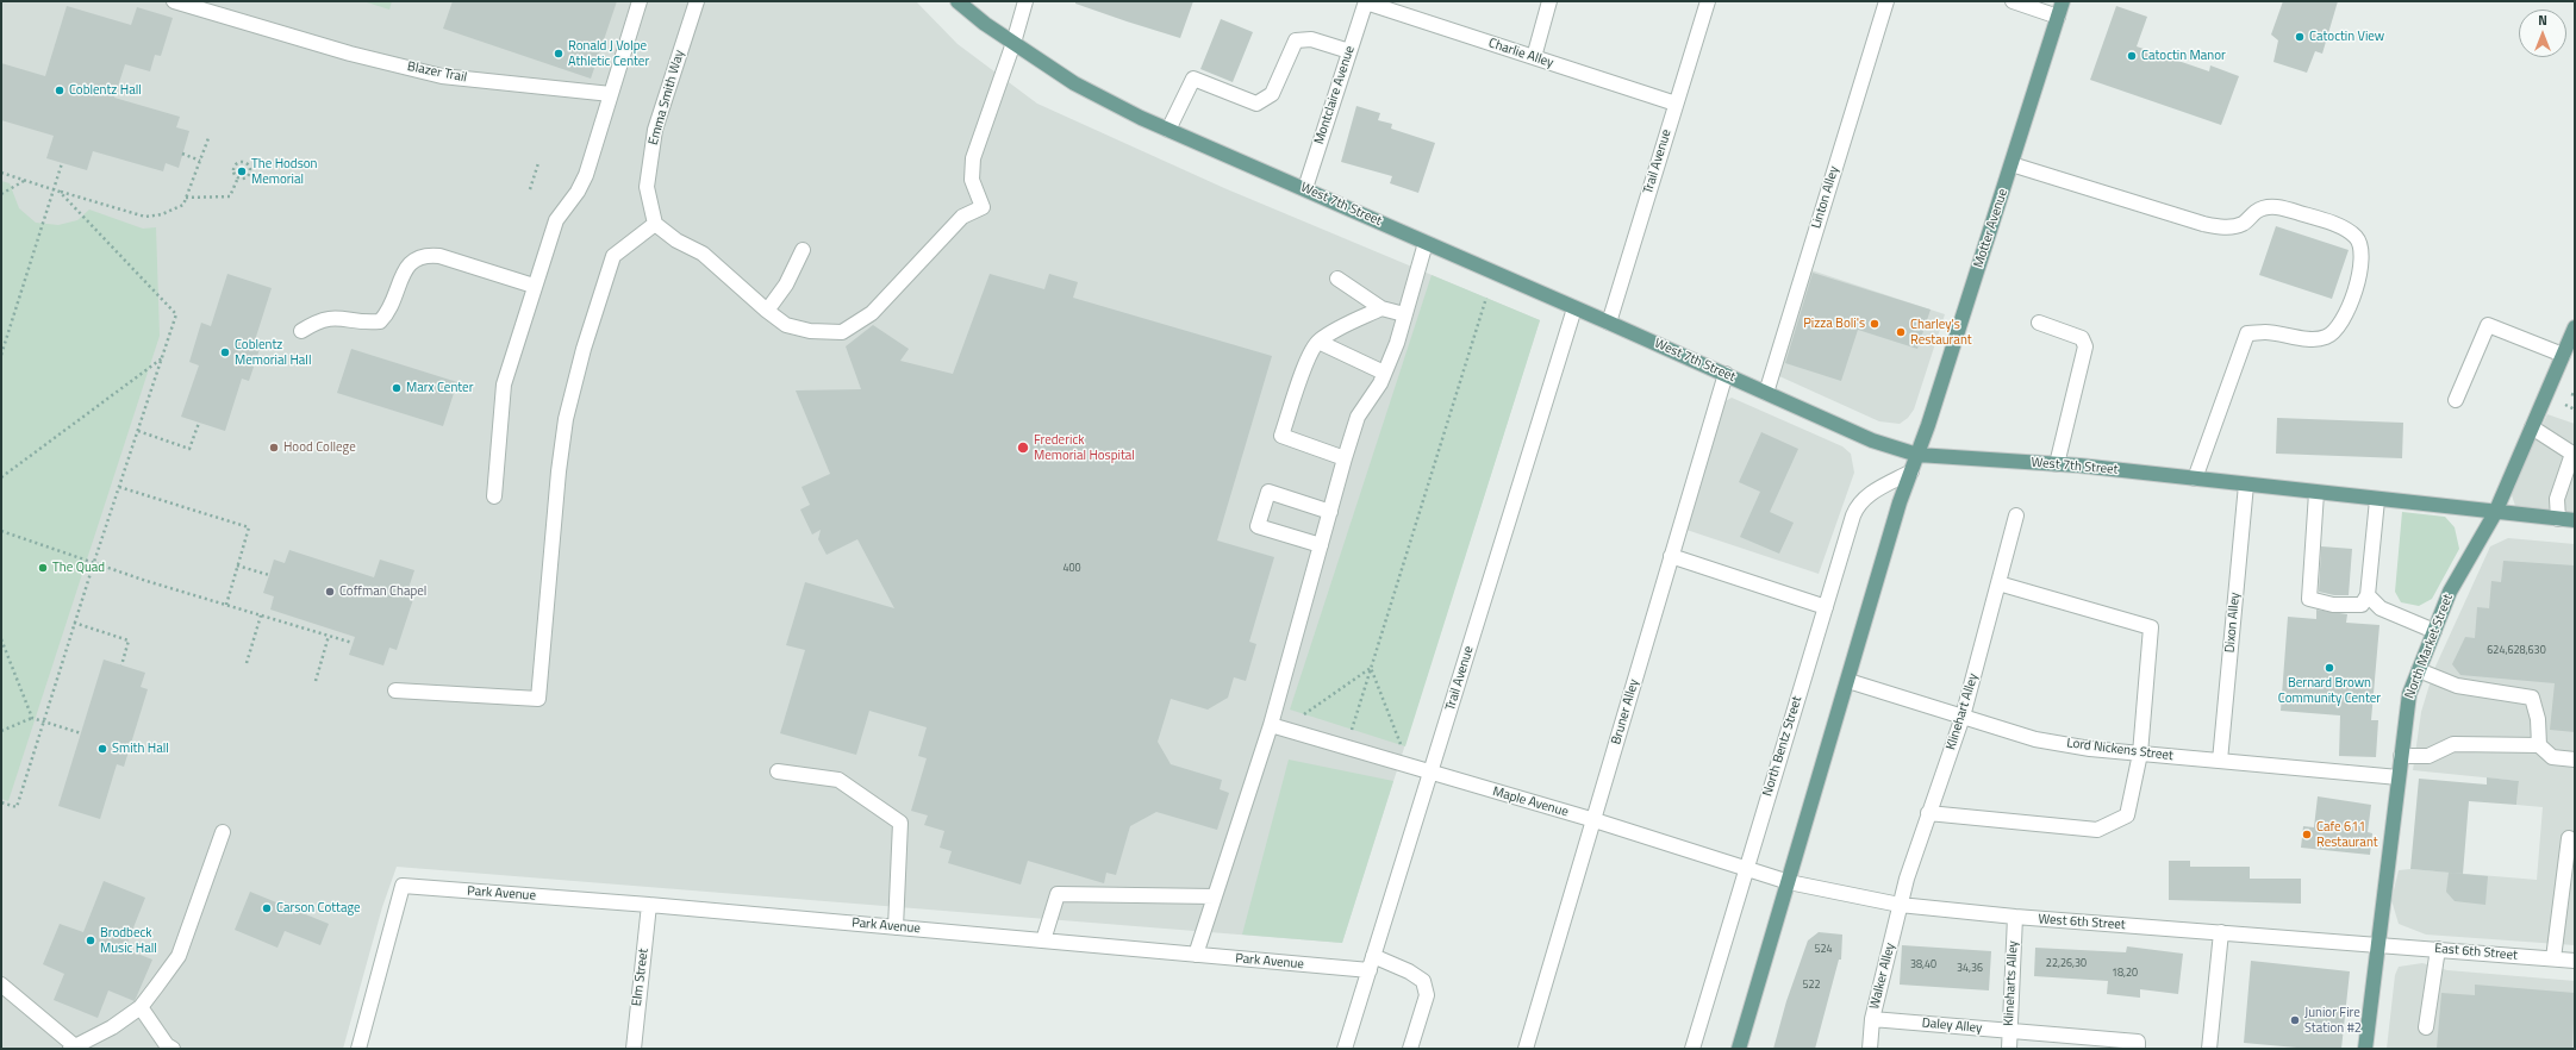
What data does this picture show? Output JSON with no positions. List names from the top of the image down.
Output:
{
  "streets": {
    "main road": ["West 7th Street", "Motter Avenue", "North Market Street"],
    "street": [
      "Charlie Alley",
      "Blazer Trail",
      "Montclaire Avenue",
      "Emma Smith Way",
      "Trail Avenue",
      "Linton Alley",
      "Dixon Alley",
      "Bruner Alley",
      "Klinehart Alley",
      "North Bentz Street",
      "Lord Nickens Street",
      "Maple Avenue",
      "Park Avenue",
      "West 6th Street",
      "East 6th Street",
      "Walker Alley",
      "Elm Street",
      "Klineharts Alley",
      "Daley Alley"
    ]
  },
  "crossings": [
    ["Charlie Alley", "Montclaire Avenue"],
    ["Charlie Alley", "Trail Avenue"],
    ["Montclaire Avenue", "West 7th Street"],
    ["Trail Avenue", "West 7th Street"],
    ["Trail Avenue", "Maple Avenue"],
    ["Trail Avenue", "Park Avenue"],
    ["Linton Alley", "West 7th Street"],
    ["West 7th Street", "Motter Avenue"],
    ["West 7th Street", "Dixon Alley"],
    ["West 7th Street", "North Market Street"],
    ["West 7th Street", "Bruner Alley"],
    ["Dixon Alley", "Lord Nickens Street"],
    ["North Market Street", "Lord Nickens Street"],
    ["North Market Street", "West 6th Street"],
    ["North Market Street", "East 6th Street"],
    ["Bruner Alley", "Maple Avenue"],
    ["Klinehart Alley", "Lord Nickens Street"],
    ["Klinehart Alley", "West 6th Street"],
    ["Klinehart Alley", "Walker Alley"],
    ["North Bentz Street", "Maple Avenue"],
    ["Maple Avenue", "West 6th Street"],
    ["Park Avenue", "Elm Street"],
    ["West 6th Street", "East 6th Street"],
    ["West 6th Street", "Walker Alley"],
    ["West 6th Street", "Klineharts Alley"],
    ["Walker Alley", "Daley Alley"],
    ["Klineharts Alley", "Daley Alley"]
  ],
  "places": [
    "Catoctin View",
    "Ronald J Volpe Athletic Center",
    "Catoctin Manor",
    "Coblentz Hall",
    "The Hodson Memorial",
    "Pizza Boli's",
    "Charley's Restaurant",
    "Coblentz Memorial Hall",
    "Marx Center",
    "Hood College",
    "Frederick Memorial Hospital",
    "The Quad",
    "Coffman Chapel",
    "Bernard Brown Community Center",
    "Smith Hall",
    "Cafe 611 Restaurant",
    "Carson Cottage",
    "Brodbeck Music Hall",
    "Junior Fire Station #2"
  ],
  "house_numbers": [
    "400",
    "624,628,630",
    "524",
    "22,26,30",
    "38,40",
    "34,36",
    "18,20",
    "522"
  ],
  "north": "top"
}
